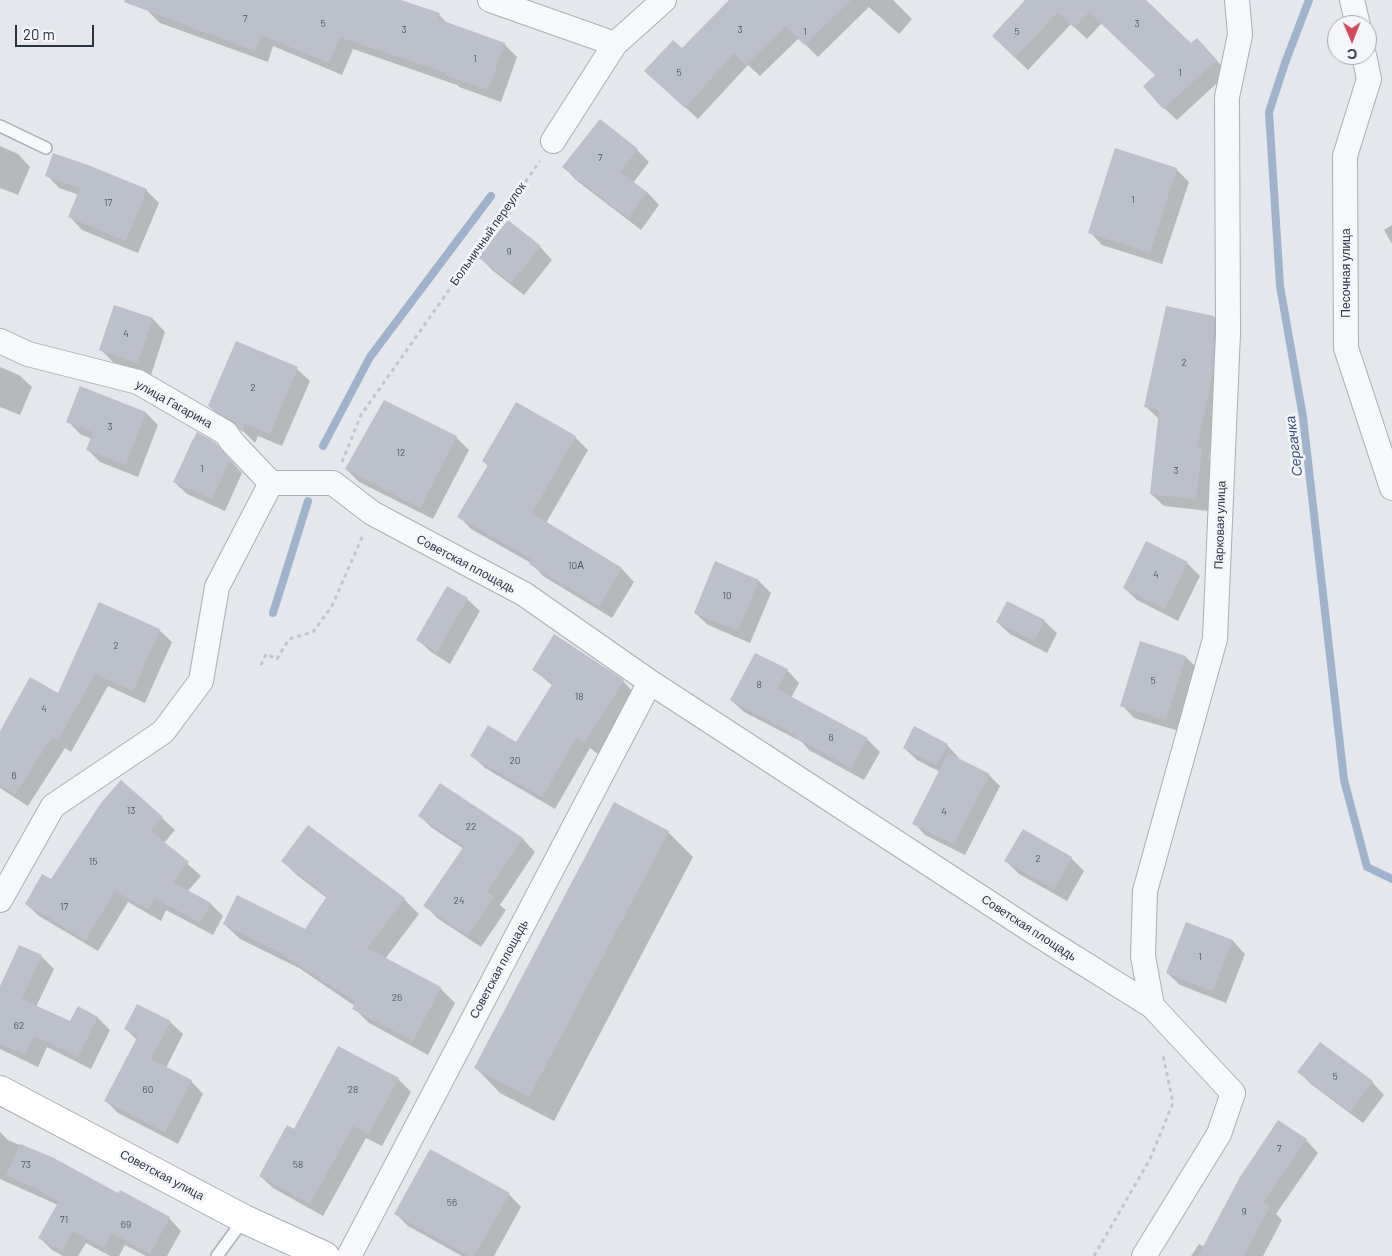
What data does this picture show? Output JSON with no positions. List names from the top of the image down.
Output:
{
  "streets": {
    "main road": ["Советская улица"],
    "street": [
      "Песочная улица",
      "улица Гагарина",
      "Парковая улица",
      "Советская площадь"
    ],
    "path": ["Больничный переулок"]
  },
  "crossings": [
    ["Больничный переулок", "Советская площадь"],
    ["Парковая улица", "Советская площадь"]
  ],
  "water": ["Сергачка"],
  "house_numbers": [
    "7",
    "5",
    "3",
    "3",
    "3",
    "1",
    "5",
    "1",
    "5",
    "1",
    "7",
    "1",
    "17",
    "9",
    "4",
    "2",
    "2",
    "3",
    "12",
    "1",
    "3",
    "10А",
    "4",
    "10",
    "2",
    "5",
    "8",
    "18",
    "4",
    "6",
    "20",
    "6",
    "13",
    "4",
    "22",
    "2",
    "15",
    "24",
    "17",
    "1",
    "26",
    "62",
    "5",
    "60",
    "28",
    "7",
    "73",
    "58",
    "56",
    "9",
    "71",
    "69"
  ],
  "scale_bar": "20 m",
  "north": "bottom"
}
